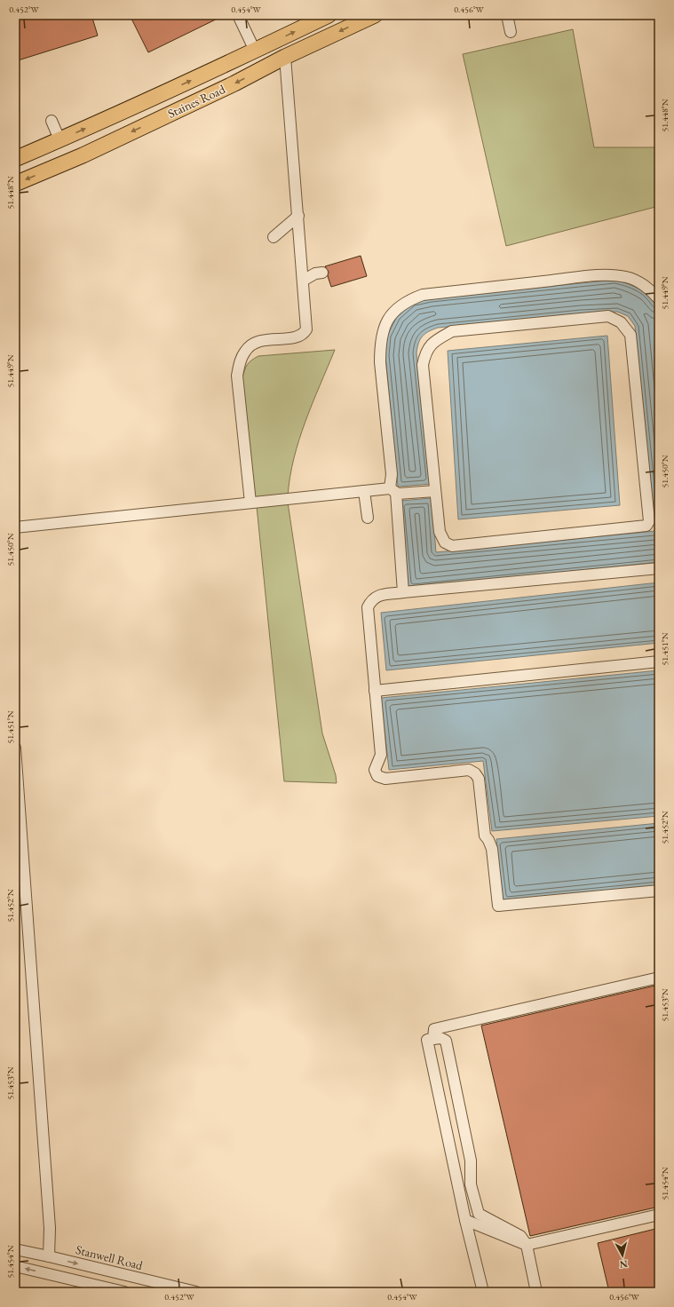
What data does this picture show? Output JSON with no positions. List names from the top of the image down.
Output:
{
  "streets": {
    "highway": ["Staines Road"],
    "street": ["Stanwell Road"]
  },
  "north": "bottom",
  "coordinates": [
    "0.452°W",
    "0.454°W",
    "0.456°W",
    "51.448°N",
    "51.449°N",
    "51.450°N",
    "51.451°N",
    "51.452°N",
    "51.453°N",
    "51.454°N"
  ]
}
